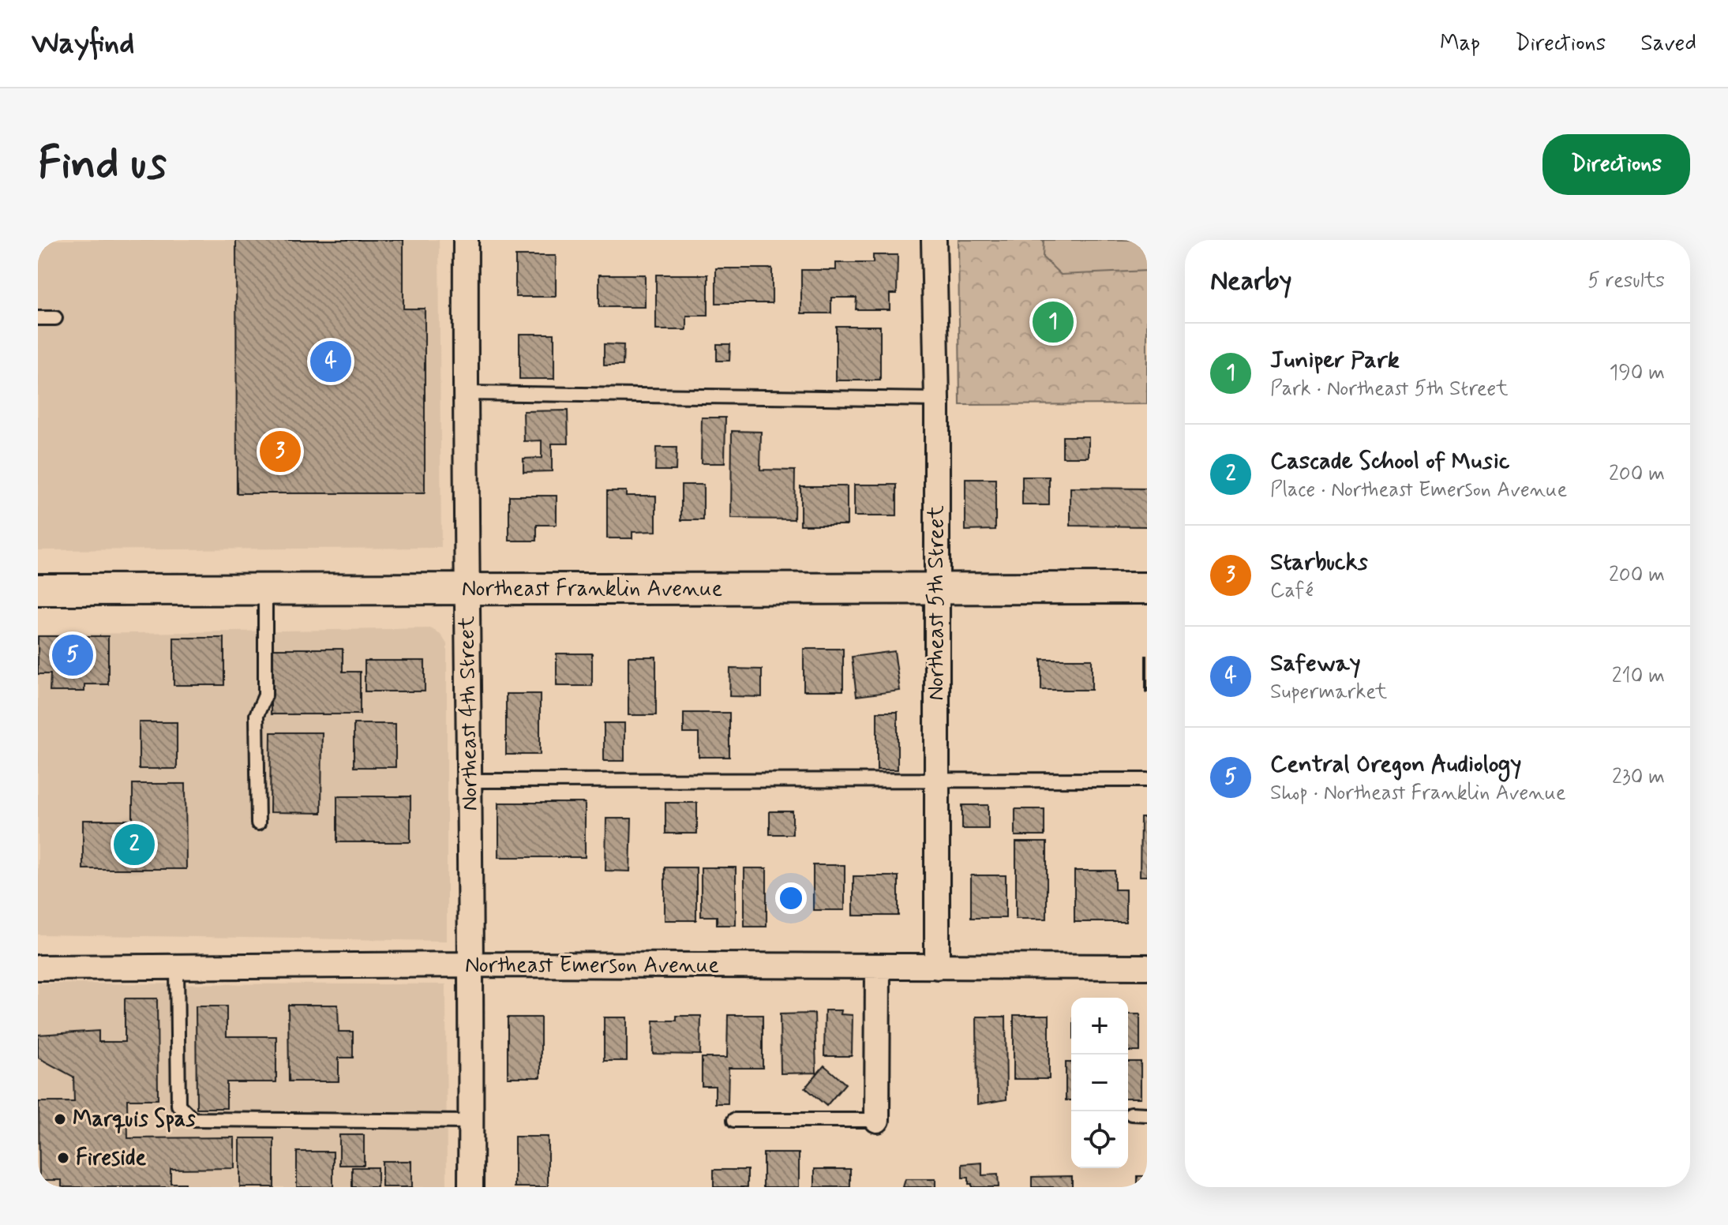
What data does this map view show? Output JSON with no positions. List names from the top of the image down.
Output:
{
  "streets": {
    "street": [
      "Northeast Franklin Avenue",
      "Northeast 5th Street",
      "Northeast 4th Street",
      "Northeast Emerson Avenue"
    ]
  },
  "crossings": [
    ["Northeast Franklin Avenue", "Northeast 5th Street"],
    ["Northeast Franklin Avenue", "Northeast 4th Street"],
    ["Northeast 5th Street", "Northeast Emerson Avenue"],
    ["Northeast 4th Street", "Northeast Emerson Avenue"]
  ],
  "places": ["Marquis Spas", "Fireside"],
  "page": {
    "header": "Wayfind",
    "nav": ["Map", "Directions", "Saved"],
    "buttons": "Directions",
    "title": "Find us",
    "heading": ["Nearby", "5 results"],
    "pins": [
      "1",
      "4",
      "3",
      "5",
      "2"
    ],
    "list": [
      {
        "mark": "1",
        "name": "Juniper Park",
        "note": "Park · Northeast 5th Street",
        "value": "190 m"
      },
      {
        "mark": "2",
        "name": "Cascade School of Music",
        "note": "Place · Northeast Emerson Avenue",
        "value": "200 m"
      },
      {
        "mark": "3",
        "name": "Starbucks",
        "note": "Café",
        "value": "200 m"
      },
      {
        "mark": "4",
        "name": "Safeway",
        "note": "Supermarket",
        "value": "210 m"
      },
      {
        "mark": "5",
        "name": "Central Oregon Audiology",
        "note": "Shop · Northeast Franklin Avenue",
        "value": "230 m"
      }
    ],
    "map_buttons": ["+", "−"]
  }
}
